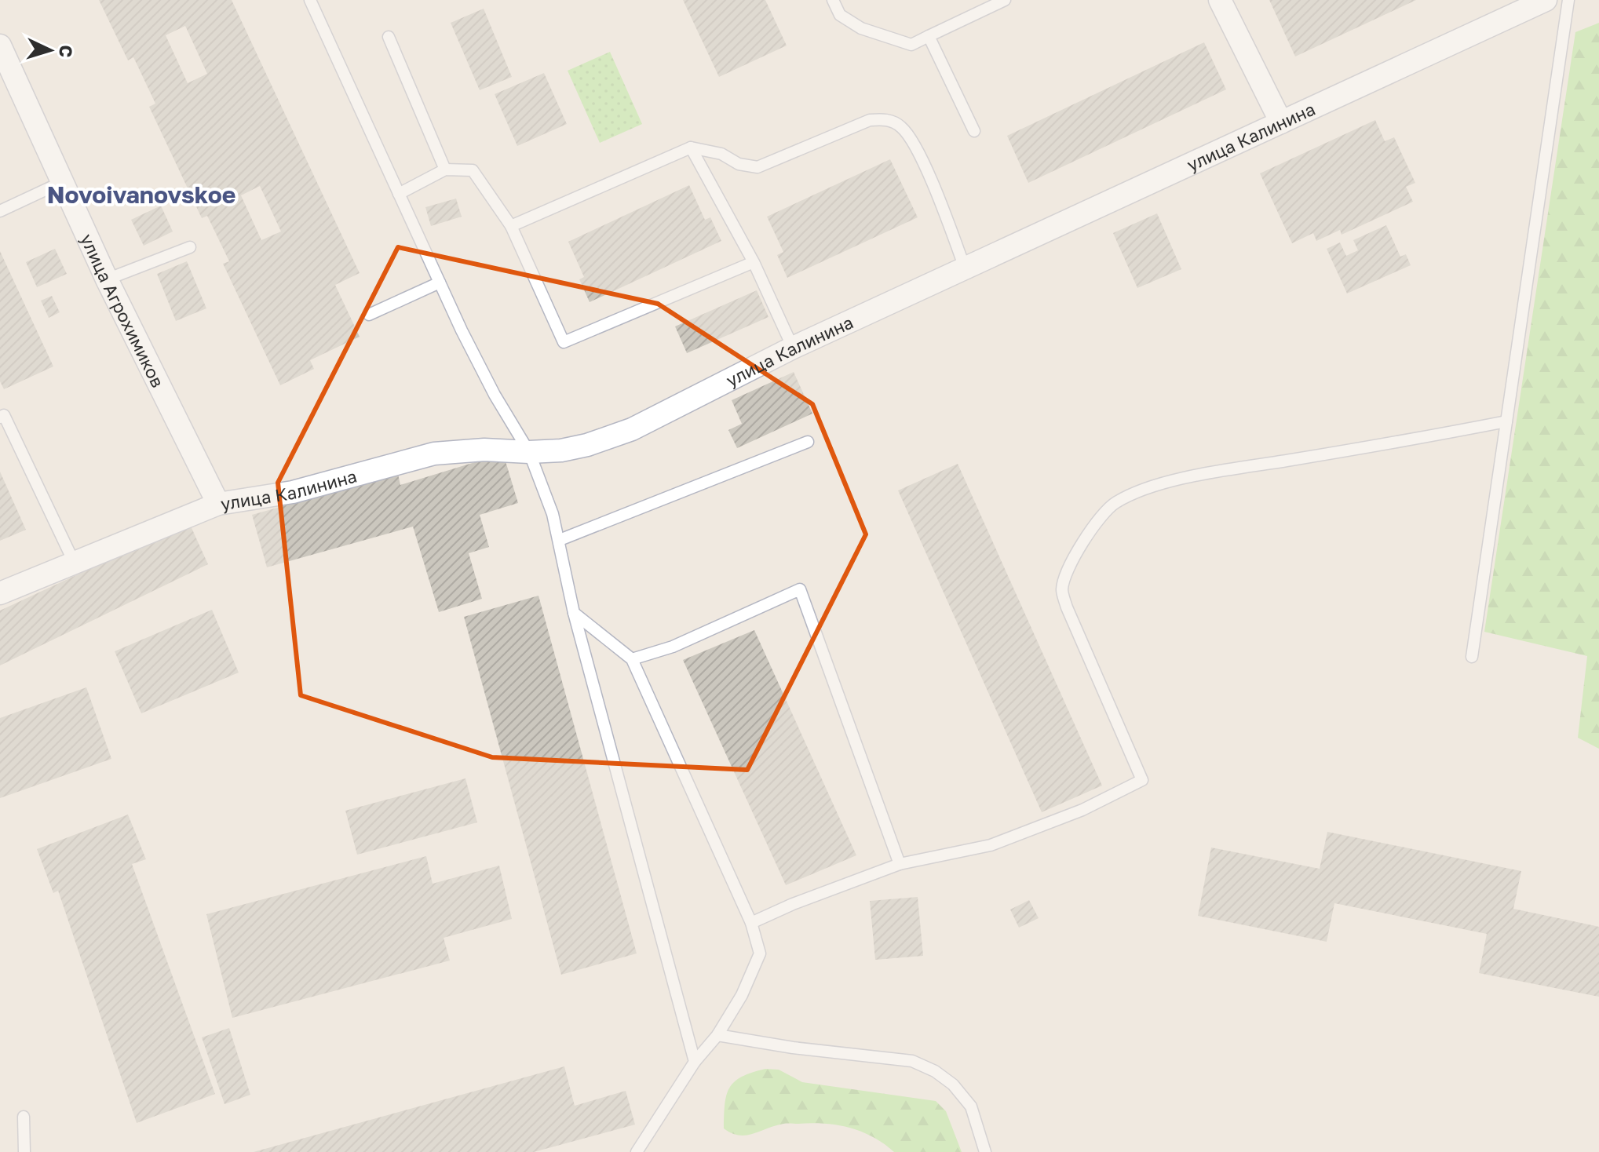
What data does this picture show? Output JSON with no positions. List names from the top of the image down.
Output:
{
  "streets": {
    "street": ["улица Калинина", "улица Агрохимиков"]
  },
  "crossings": [
    ["улица Калинина", "улица Агрохимиков"]
  ],
  "districts": ["Novoivanovskoe"],
  "north": "right"
}
